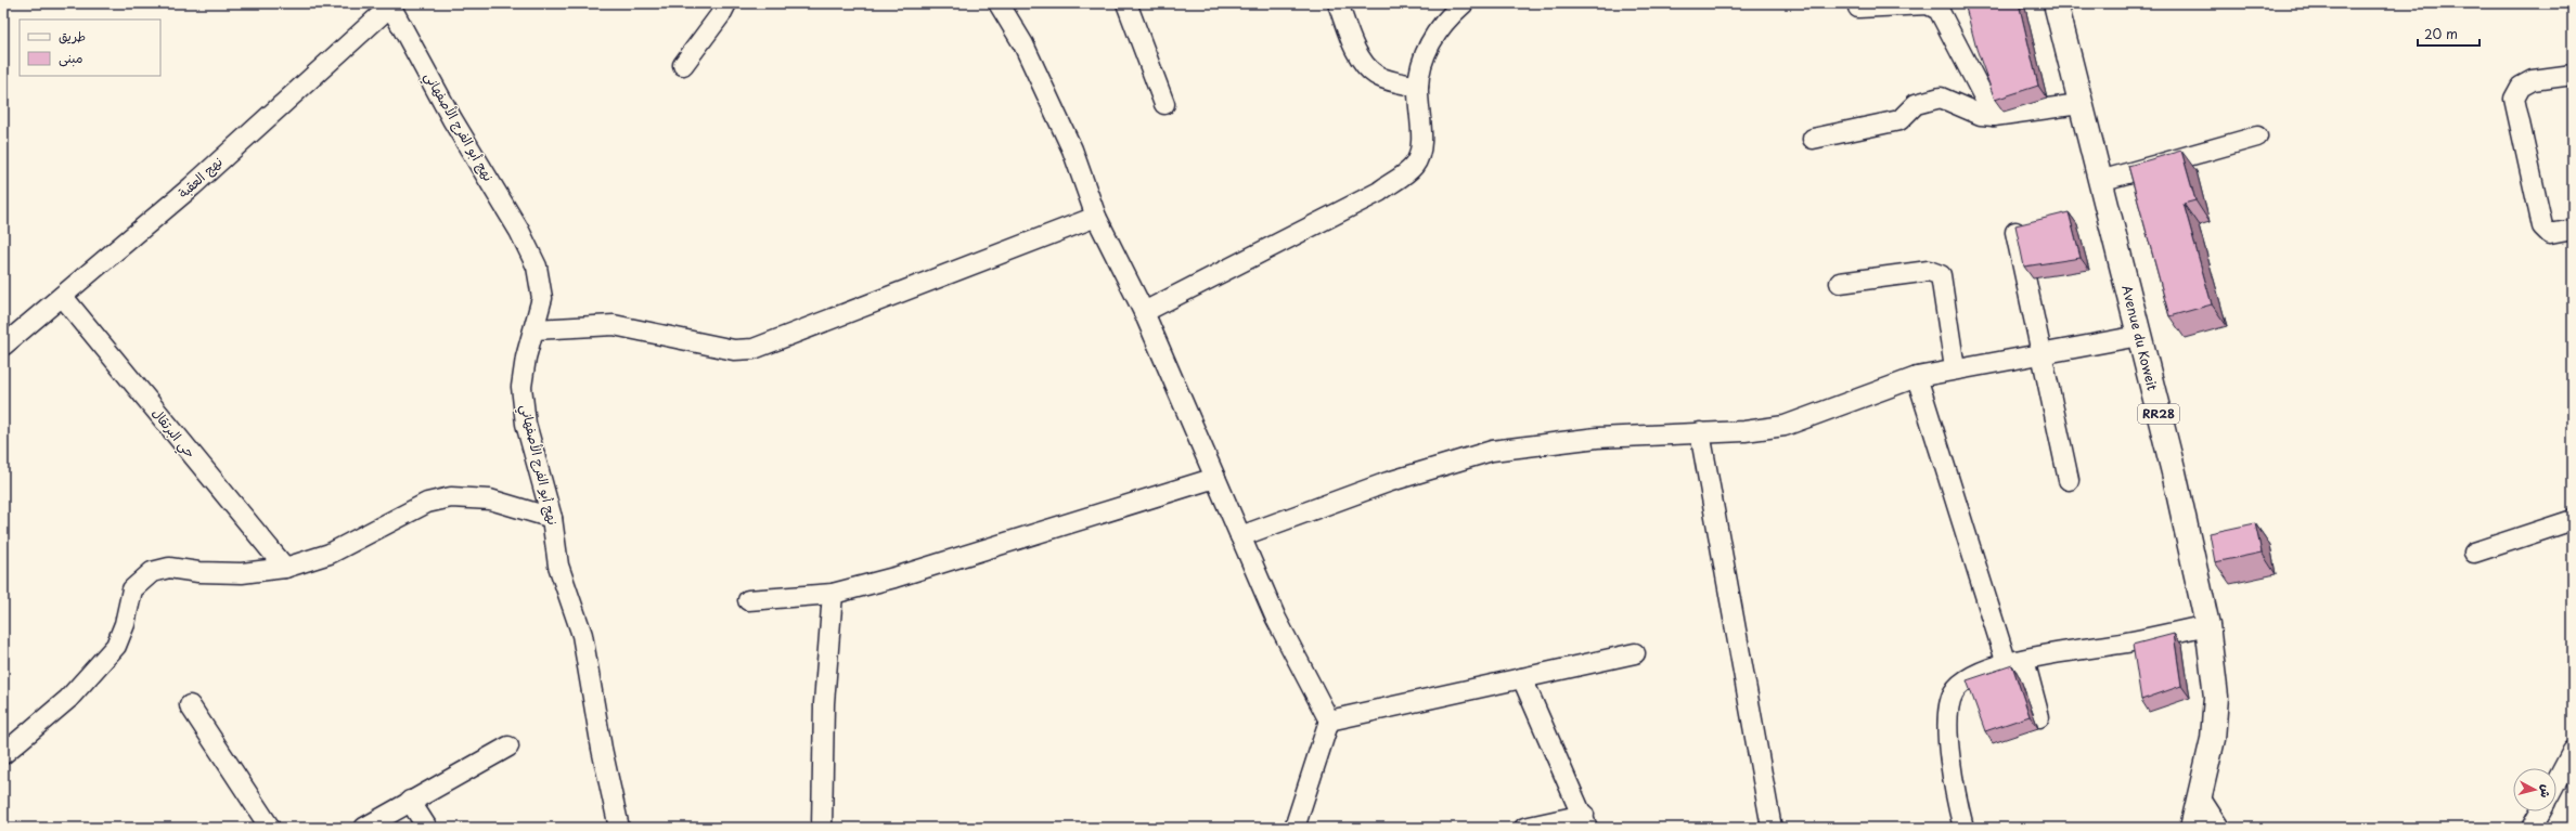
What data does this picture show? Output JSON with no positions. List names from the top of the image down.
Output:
{
  "streets": {
    "main road": ["Avenue du Koweit", "RR28"],
    "street": ["نهج أبو الفرج الأصفهاني", "نهج العقبة", "حي البرتقال"]
  },
  "crossings": [
    ["نهج أبو الفرج الأصفهاني", "نهج العقبة"],
    ["نهج العقبة", "حي البرتقال"]
  ],
  "legend": ["طريق", "مبنى"],
  "scale_bar": "20 m",
  "north": "right"
}
